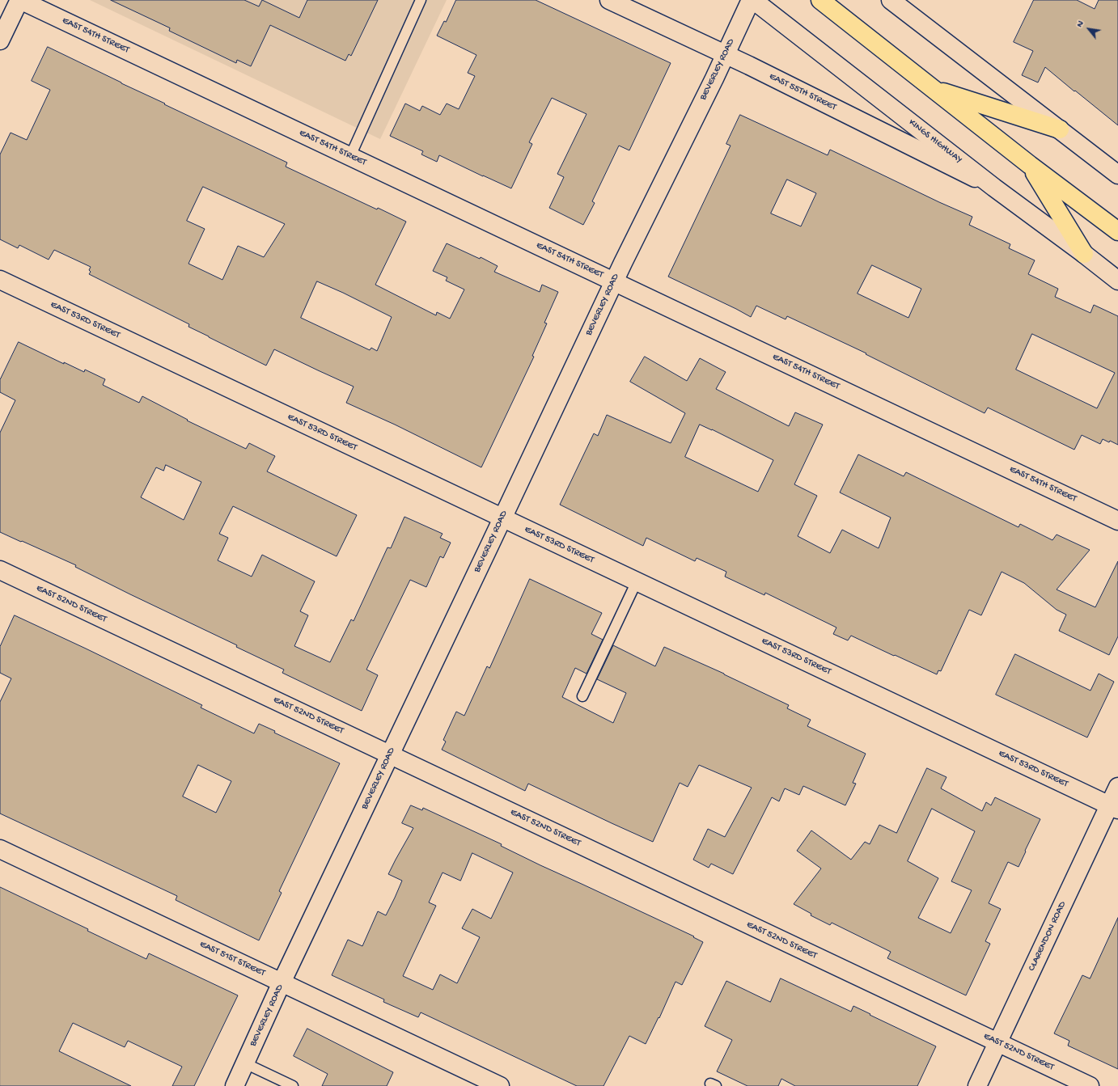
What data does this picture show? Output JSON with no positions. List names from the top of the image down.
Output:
{
  "streets": {
    "street": [
      "EAST 54TH STREET",
      "BEVERLEY ROAD",
      "EAST 55TH STREET",
      "KINGS HIGHWAY",
      "EAST 53RD STREET",
      "EAST 52ND STREET",
      "CLARENDON ROAD",
      "EAST 51ST STREET"
    ]
  },
  "crossings": [
    ["EAST 54TH STREET", "BEVERLEY ROAD"],
    ["BEVERLEY ROAD", "EAST 55TH STREET"],
    ["BEVERLEY ROAD", "KINGS HIGHWAY"],
    ["BEVERLEY ROAD", "EAST 53RD STREET"],
    ["BEVERLEY ROAD", "EAST 52ND STREET"],
    ["BEVERLEY ROAD", "EAST 51ST STREET"],
    ["EAST 55TH STREET", "KINGS HIGHWAY"],
    ["EAST 53RD STREET", "CLARENDON ROAD"],
    ["EAST 52ND STREET", "CLARENDON ROAD"]
  ],
  "north": "top left"
}
